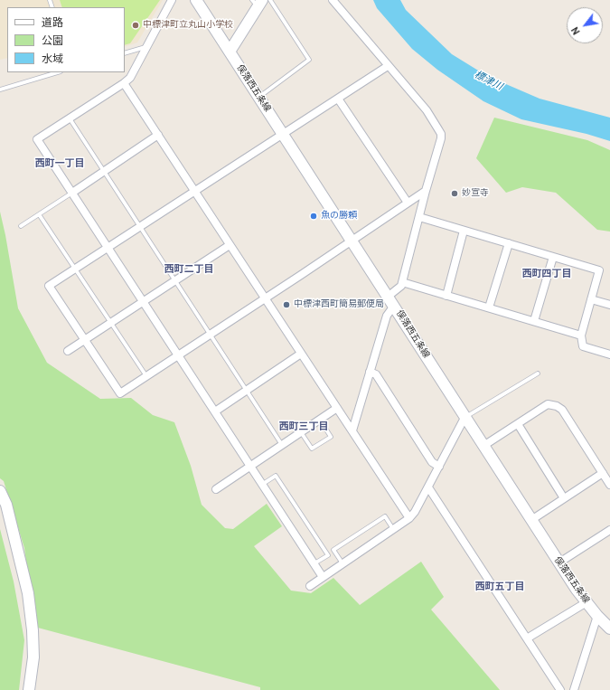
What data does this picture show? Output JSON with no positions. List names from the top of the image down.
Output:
{
  "streets": {
    "main road": ["俣落西五条線"]
  },
  "districts": [
    "西町一丁目",
    "西町二丁目",
    "西町四丁目",
    "西町三丁目",
    "西町五丁目"
  ],
  "water": ["標津川"],
  "places": [
    "中標津町立丸山小学校",
    "妙宣寺",
    "魚の勝頼",
    "中標津西町簡易郵便局"
  ],
  "legend": ["道路", "公園", "水域"],
  "north": "bottom left"
}
